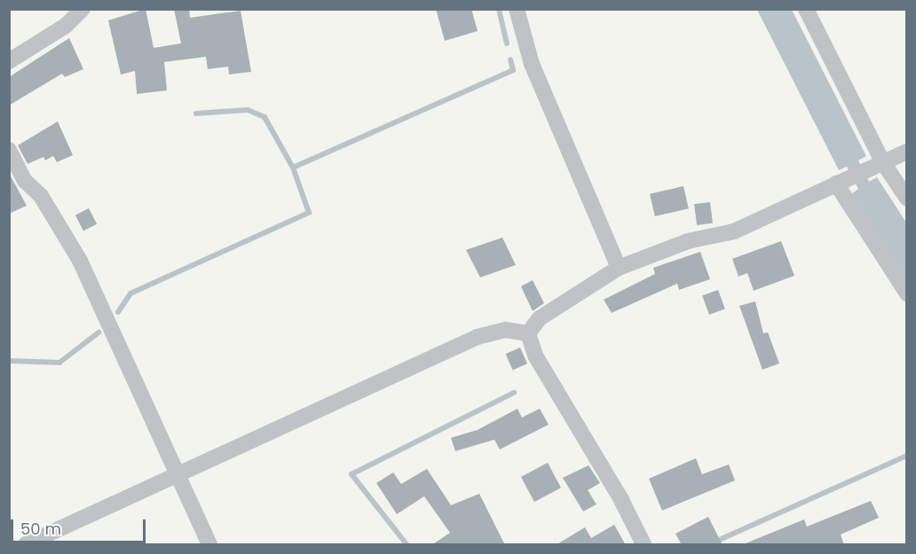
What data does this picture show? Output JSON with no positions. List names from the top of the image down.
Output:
{
  "scale_bar": "50 m"
}
